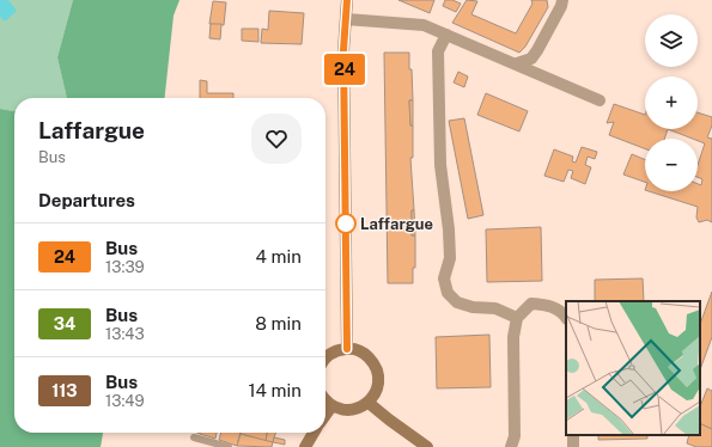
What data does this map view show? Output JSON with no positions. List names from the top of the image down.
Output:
{
  "places": ["Laffargue"],
  "lines": ["bus line 24"],
  "page": {
    "on_map": "24",
    "map_buttons": ["+", "−"],
    "heading": [
      ["Laffargue", "Bus"],
      "Departures"
    ],
    "list": [
      {
        "mark": "24",
        "name": "Bus",
        "note": "13:39",
        "value": "4 min"
      },
      {
        "mark": "34",
        "name": "Bus",
        "note": "13:43",
        "value": "8 min"
      },
      {
        "mark": "113",
        "name": "Bus",
        "note": "13:49",
        "value": "14 min"
      }
    ]
  }
}
